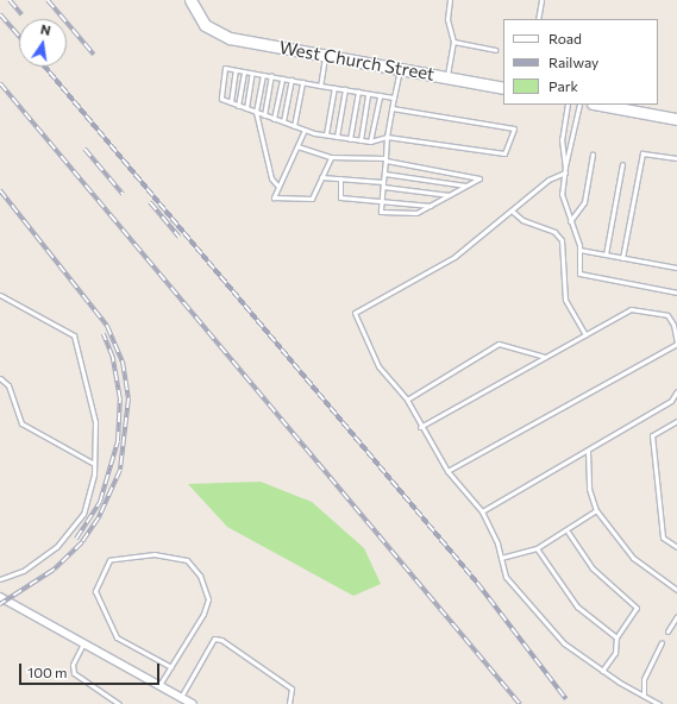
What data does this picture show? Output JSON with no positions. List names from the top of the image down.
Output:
{
  "streets": {
    "street": ["West Church Street"]
  },
  "legend": ["Road", "Railway", "Park"],
  "scale_bar": "100 m",
  "north": "top"
}
